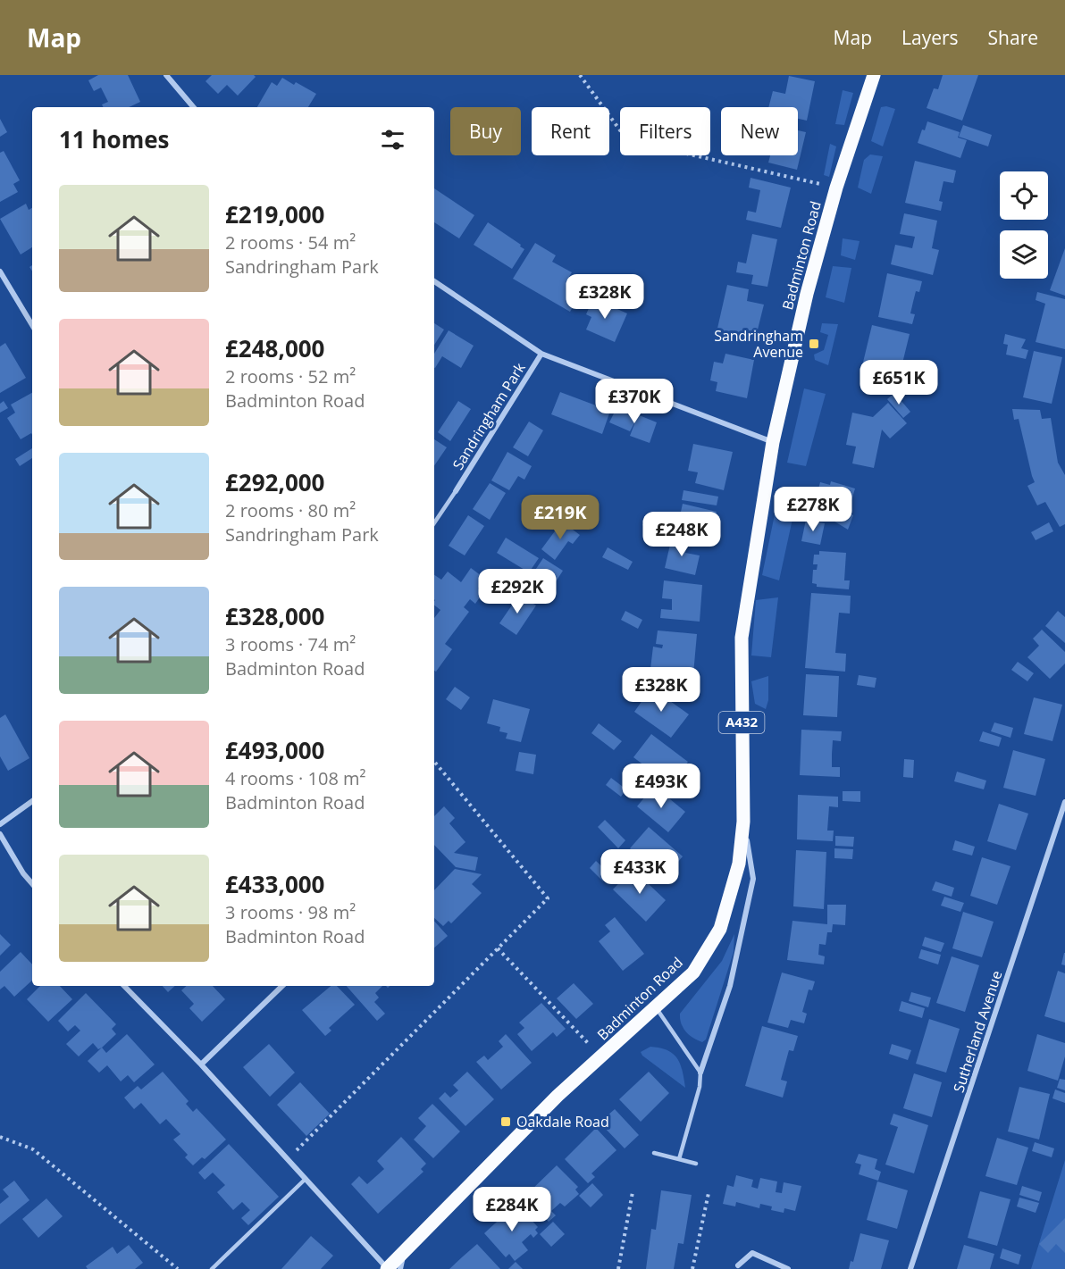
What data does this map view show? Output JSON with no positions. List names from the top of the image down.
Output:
{
  "streets": {
    "main road": ["Badminton Road", "A432"],
    "street": ["Sandringham Park", "Sutherland Avenue"]
  },
  "places": {
    "transit": ["Sandringham Avenue", "Oakdale Road"]
  },
  "page": {
    "header": "Map",
    "nav": ["Map", "Layers", "Share"],
    "chip": [
      "Buy",
      "Rent",
      "Filters",
      "New"
    ],
    "heading": "11 homes",
    "list": [
      {
        "name": "£219,000",
        "note": "2 rooms · 54 m² · Sandringham Park"
      },
      {
        "name": "£248,000",
        "note": "2 rooms · 52 m² · Badminton Road"
      },
      {
        "name": "£292,000",
        "note": "2 rooms · 80 m² · Sandringham Park"
      },
      {
        "name": "£328,000",
        "note": "3 rooms · 74 m² · Badminton Road"
      },
      {
        "name": "£493,000",
        "note": "4 rooms · 108 m² · Badminton Road"
      },
      {
        "name": "£433,000",
        "note": "3 rooms · 98 m² · Badminton Road"
      }
    ],
    "price": [
      "£328K",
      "£651K",
      "£370K",
      "£278K",
      "£219K",
      "£248K",
      "£292K",
      "£328K",
      "£493K",
      "£433K",
      "£284K"
    ]
  }
}
